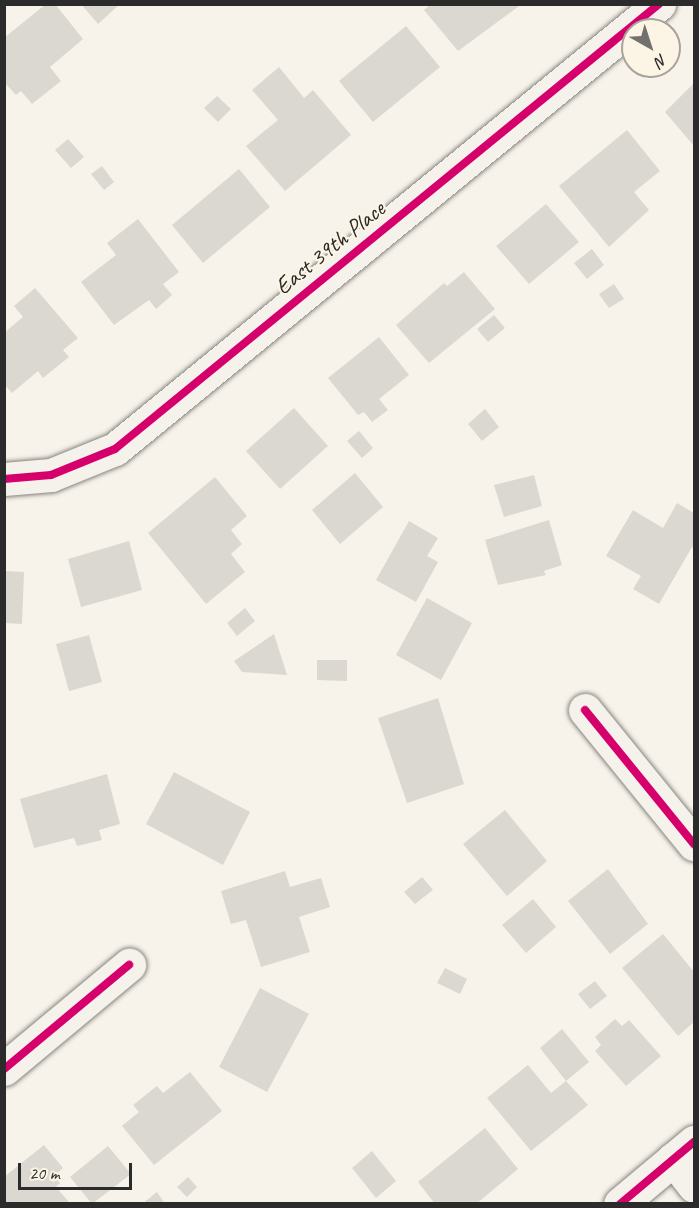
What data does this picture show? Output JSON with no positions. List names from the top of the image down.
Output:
{
  "streets": {
    "street": ["East 39th Place"]
  },
  "scale_bar": "20 m",
  "north": "bottom right"
}
